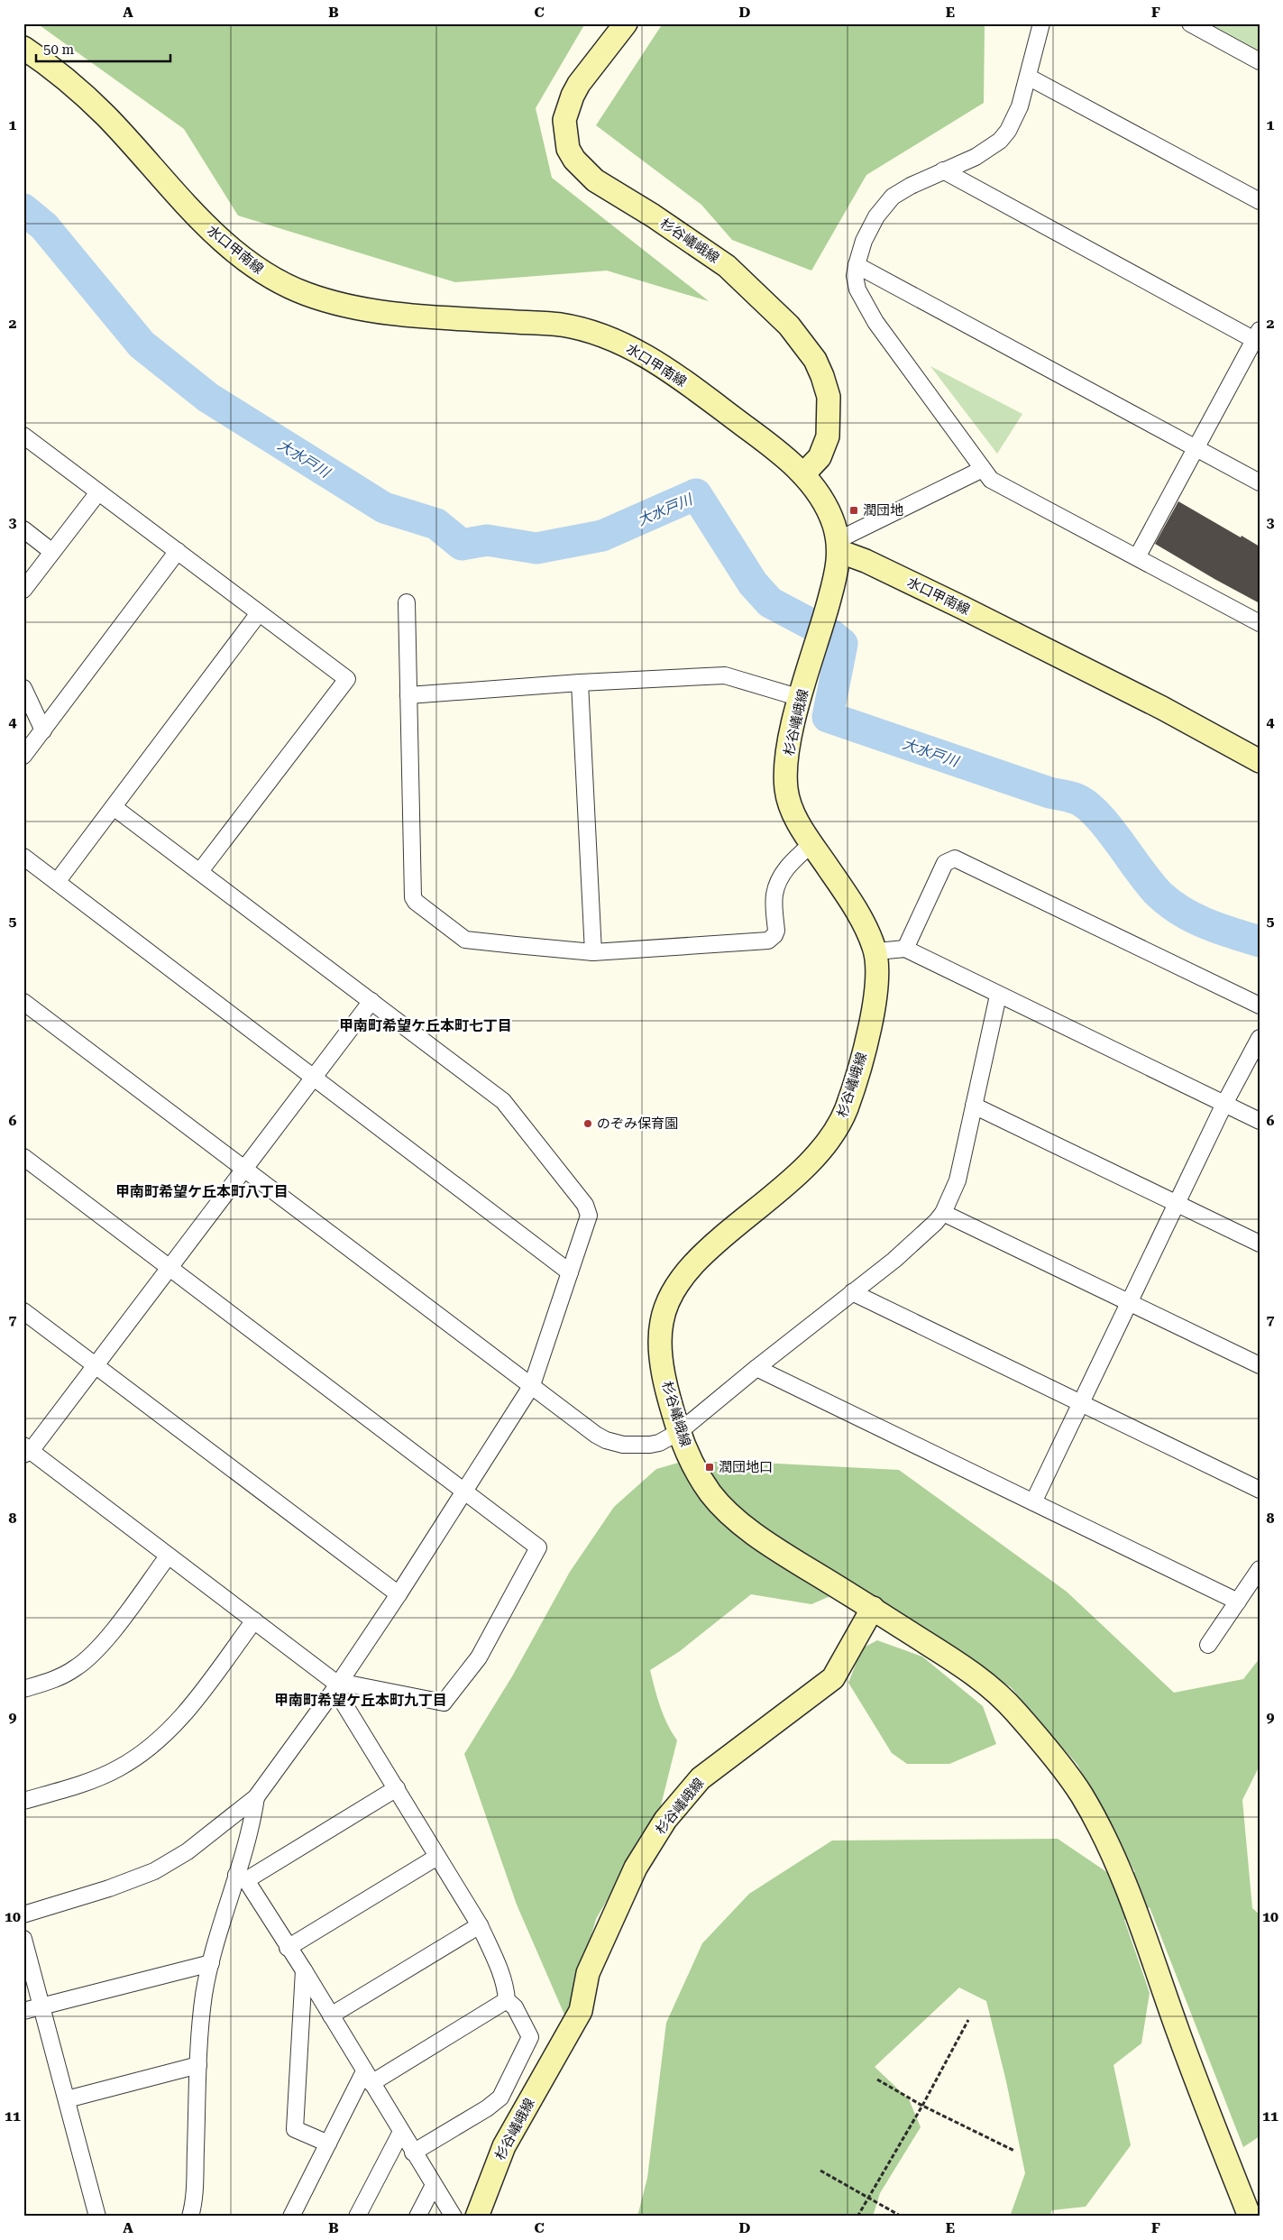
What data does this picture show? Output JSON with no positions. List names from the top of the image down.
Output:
{
  "streets": {
    "main road": ["杉谷嶬峨線", "水口甲南線"]
  },
  "crossings": [
    ["杉谷嶬峨線", "水口甲南線"]
  ],
  "districts": ["甲南町希望ケ丘本町七丁目", "甲南町希望ケ丘本町八丁目", "甲南町希望ケ丘本町九丁目"],
  "water": ["大水戸川"],
  "places": {
    "transit": ["潤団地", "潤団地口"],
    "other": ["のぞみ保育園"]
  },
  "scale_bar": "50 m",
  "grid": {
    "columns": [
      "A",
      "B",
      "C",
      "D",
      "E",
      "F"
    ],
    "rows": [
      "1",
      "2",
      "3",
      "4",
      "5",
      "6",
      "7",
      "8",
      "9",
      "10",
      "11"
    ]
  }
}
